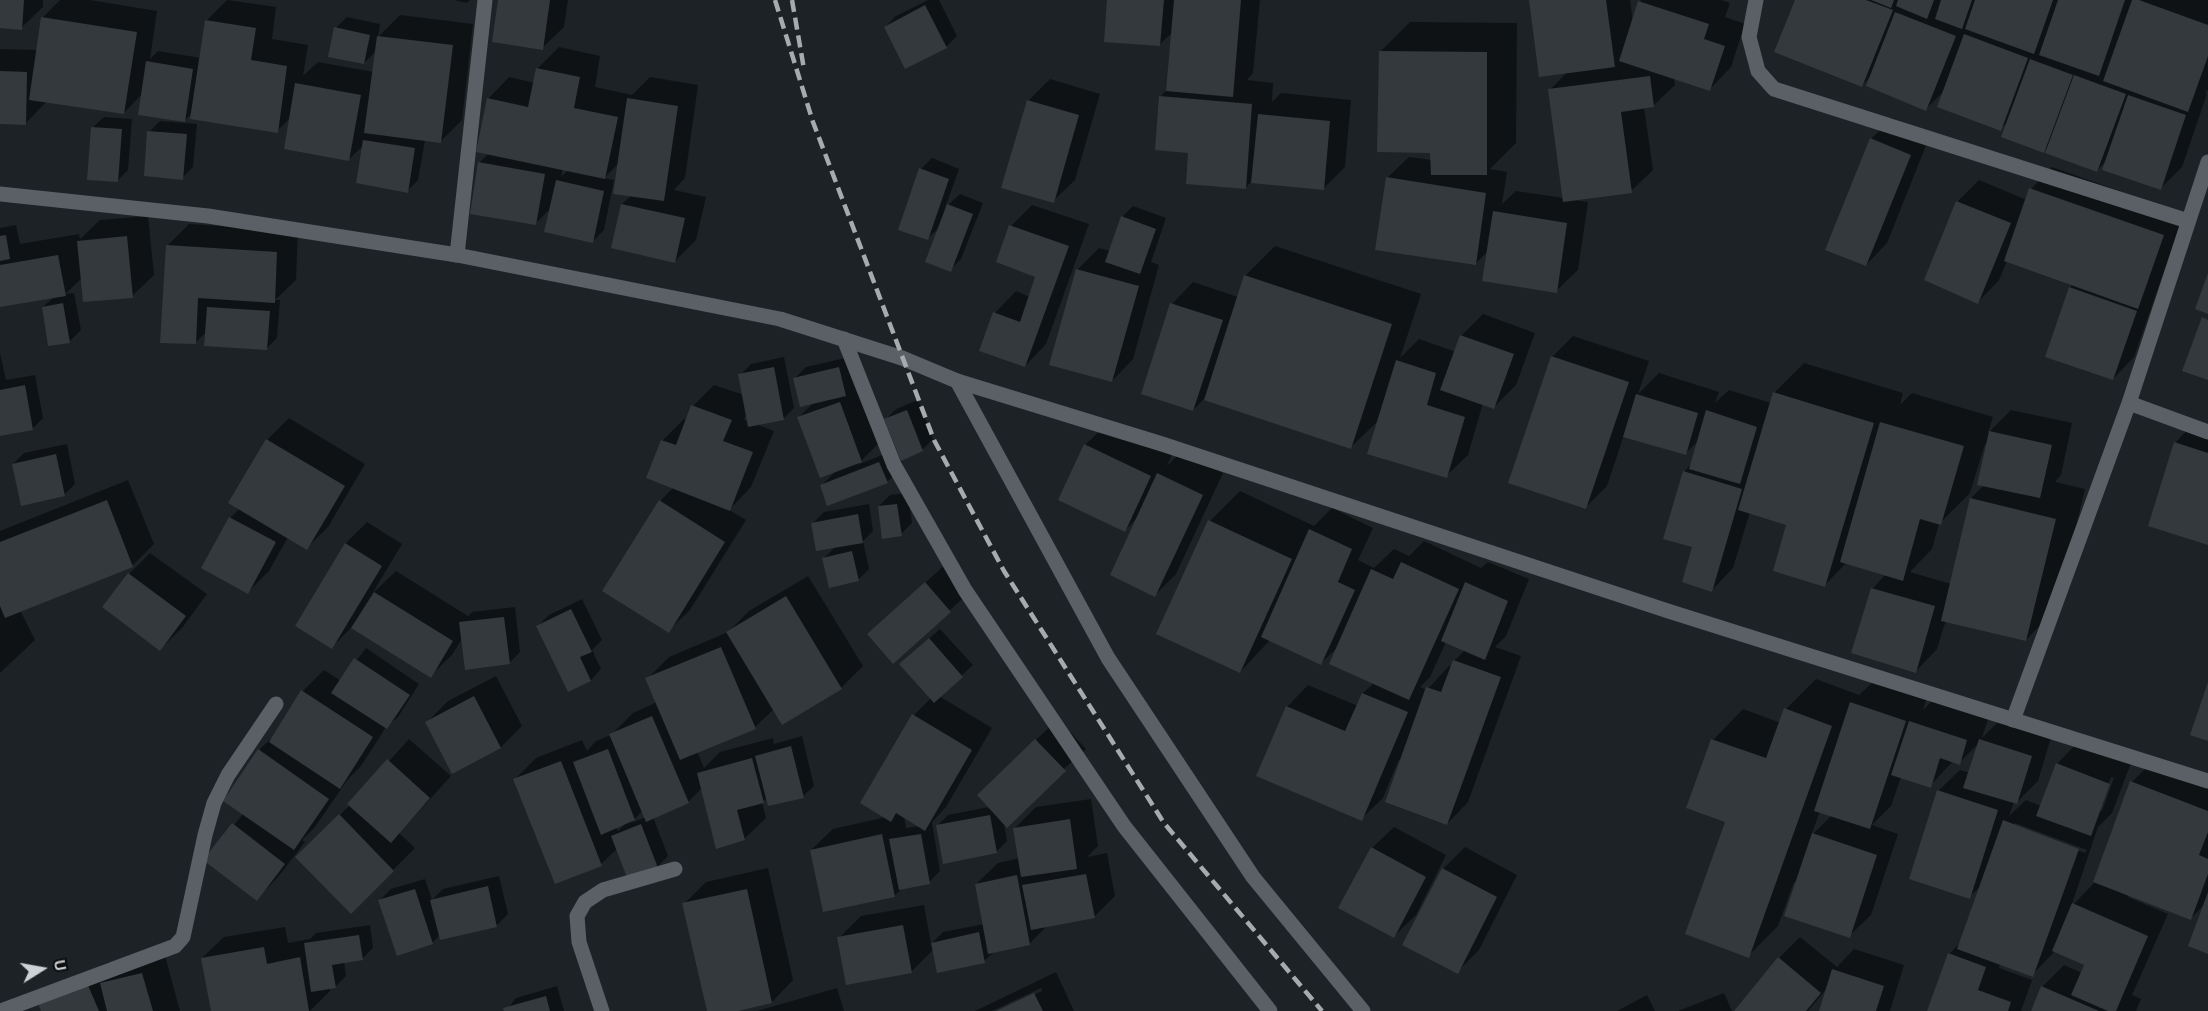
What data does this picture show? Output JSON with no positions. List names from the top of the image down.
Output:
{
  "north": "right"
}
